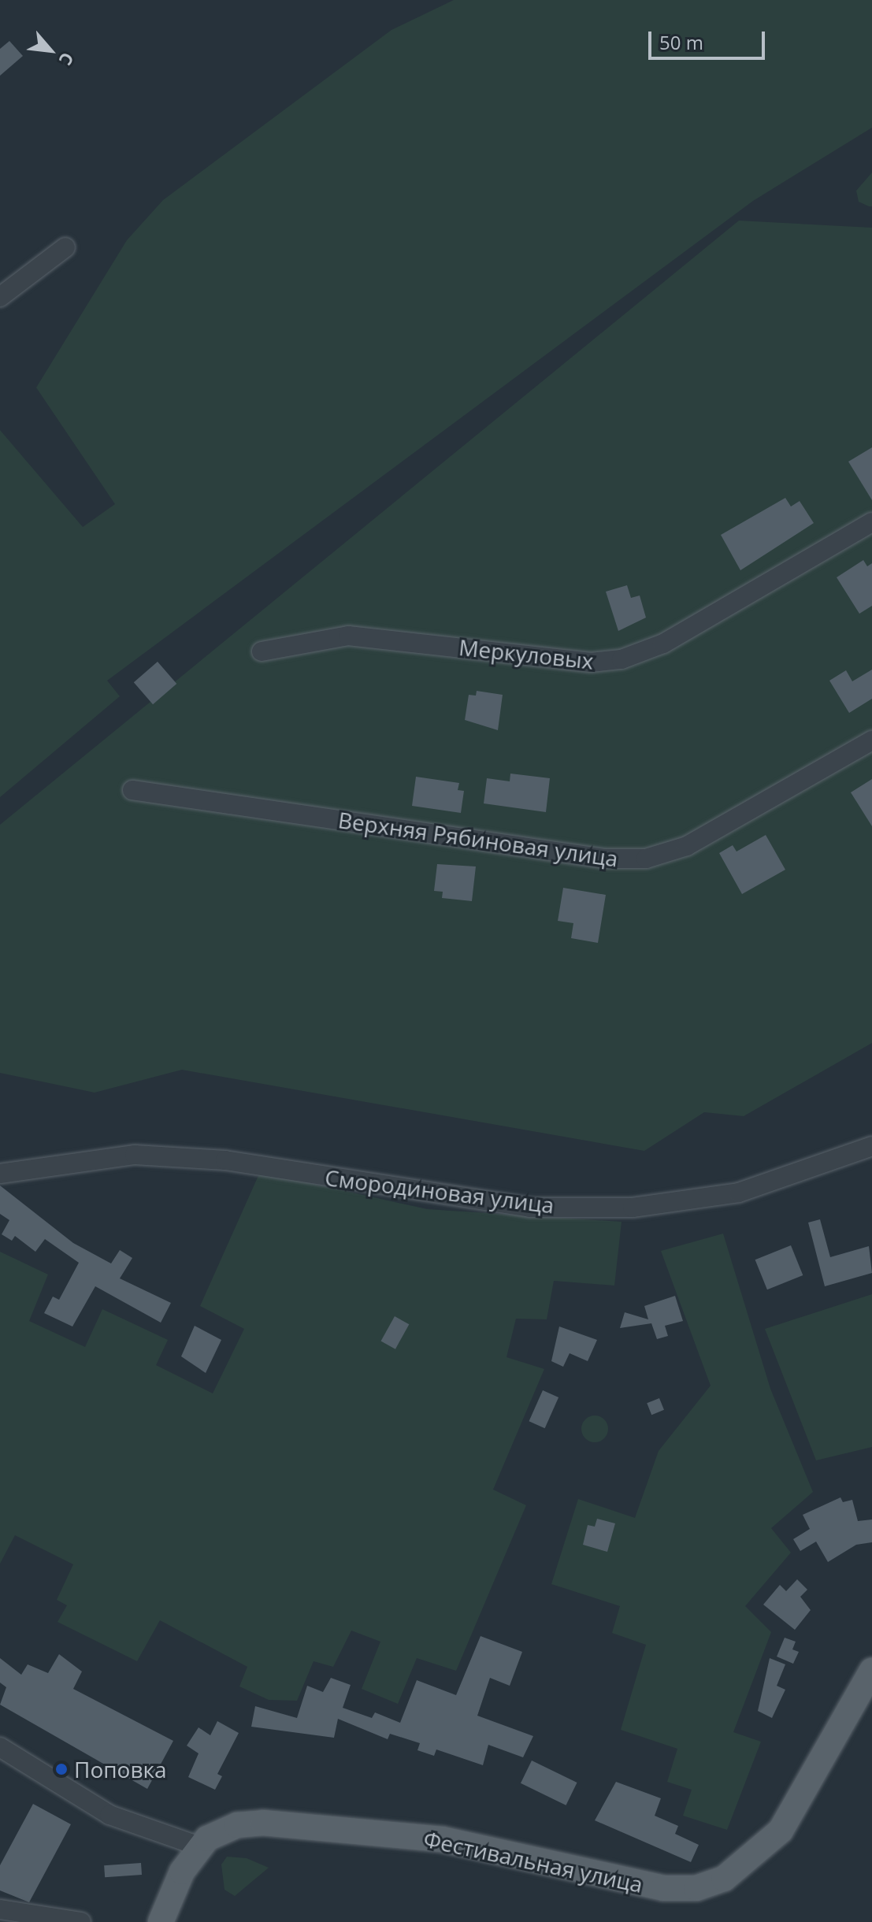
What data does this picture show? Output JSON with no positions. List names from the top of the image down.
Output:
{
  "streets": {
    "main road": ["Фестивальная улица"],
    "street": ["Меркуловых", "Верхняя Рябиновая улица", "Смородиновая улица"]
  },
  "places": ["Поповка"],
  "scale_bar": "50 m",
  "north": "bottom right"
}
